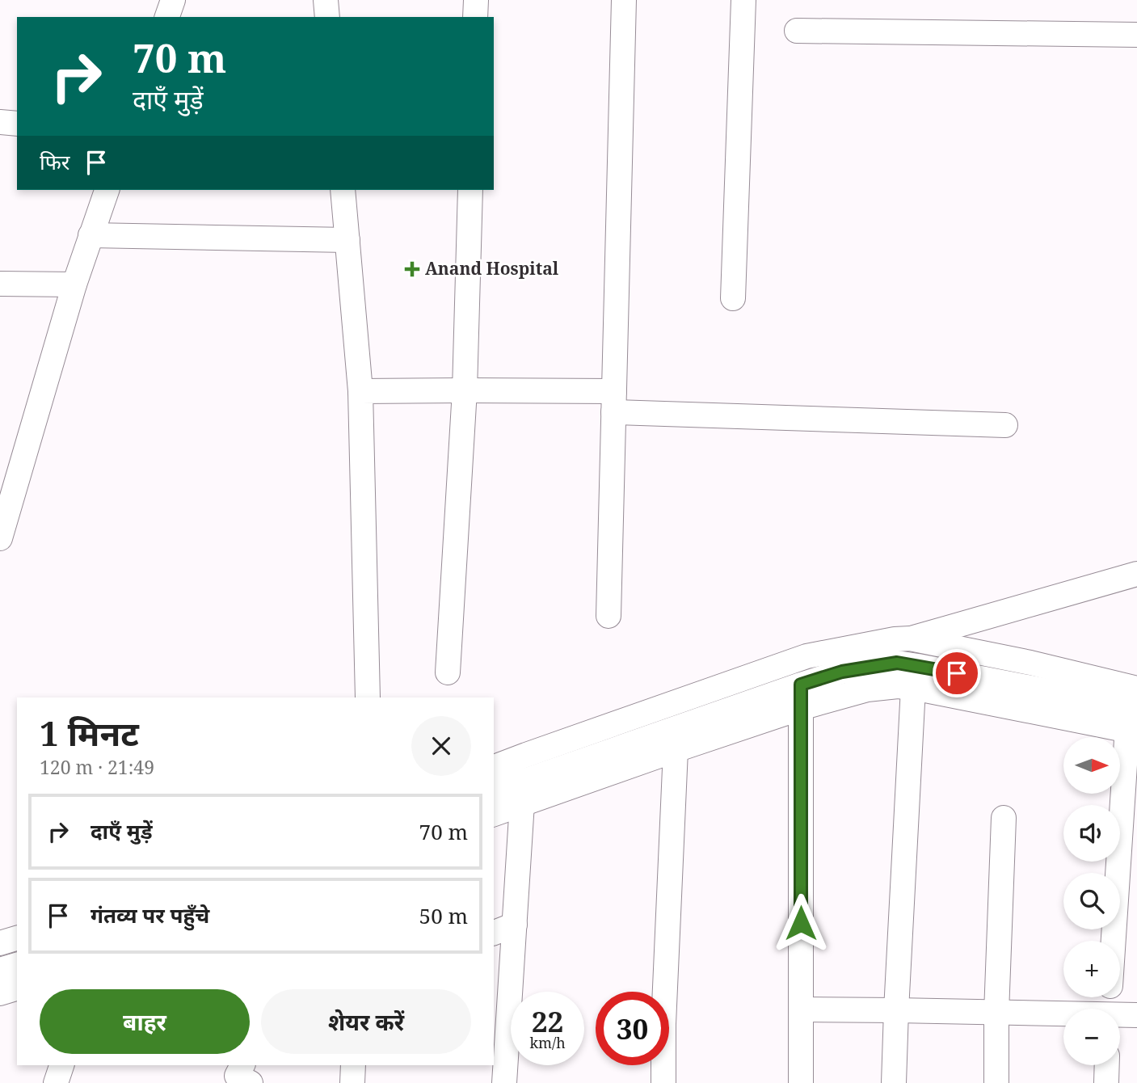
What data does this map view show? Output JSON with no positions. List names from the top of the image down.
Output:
{
  "places": {
    "health": ["Anand Hospital"]
  },
  "north": "right",
  "page": {
    "turn": ["70 m", "दाएँ मुड़ें"],
    "then": "फिर",
    "heading": ["1 मिनट", "120 m · 21:49"],
    "map_buttons": ["+", "−"],
    "list": [
      {
        "name": "दाएँ मुड़ें",
        "value": "70 m"
      },
      {
        "name": "गंतव्य पर पहुँचे",
        "value": "50 m"
      }
    ],
    "buttons": ["बाहर", "शेयर करें"],
    "speed": "22 km/h",
    "limit": "30"
  }
}
